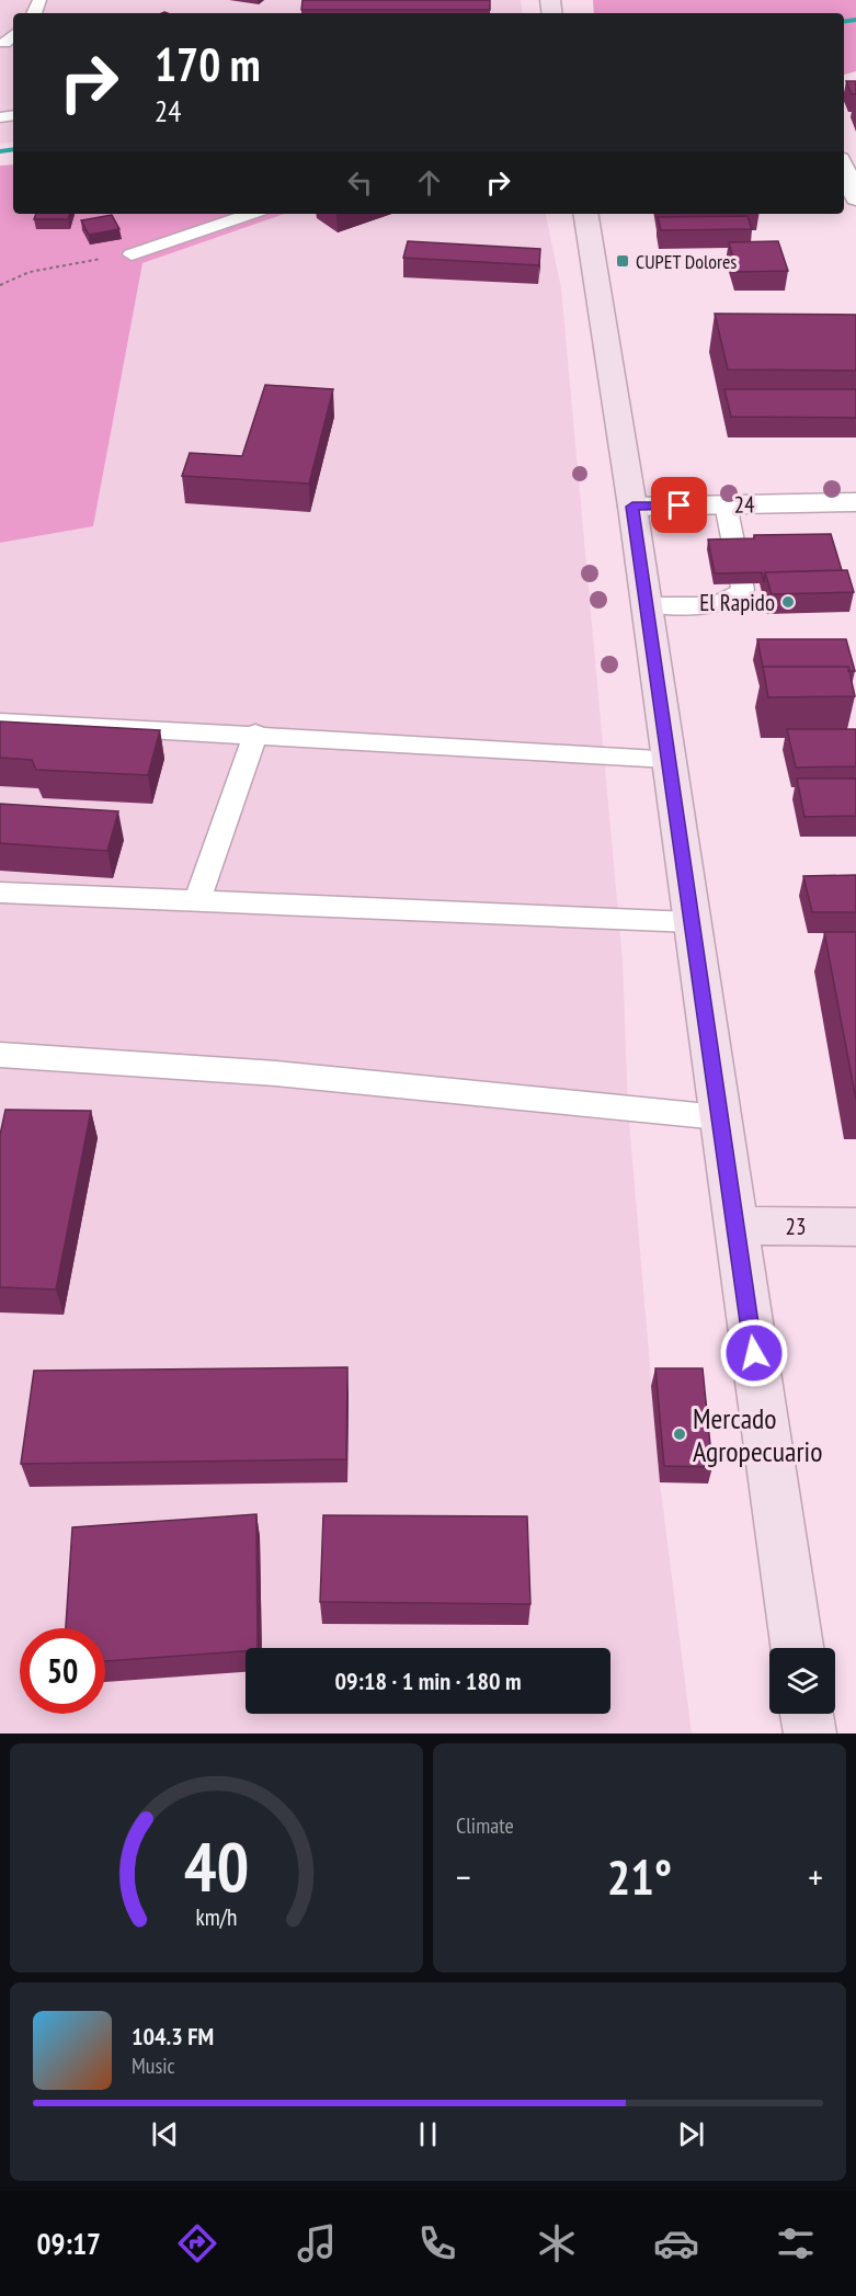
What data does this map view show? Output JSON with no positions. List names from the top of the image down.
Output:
{
  "streets": {
    "main road": ["23"],
    "street": ["24"]
  },
  "places": {
    "transit": ["CUPET Dolores"],
    "other": ["El Rapido", "Mercado Agropecuario"]
  },
  "page": {
    "turn": ["170 m", "24"],
    "limit": "50",
    "trip": "09:18 · 1 min · 180 m",
    "tile": "Climate",
    "heat": ["−", "21°", "+"],
    "song": ["104.3 FM", "Music"],
    "tabs": "09:17",
    "gauge": ["40", "km/h"]
  }
}
